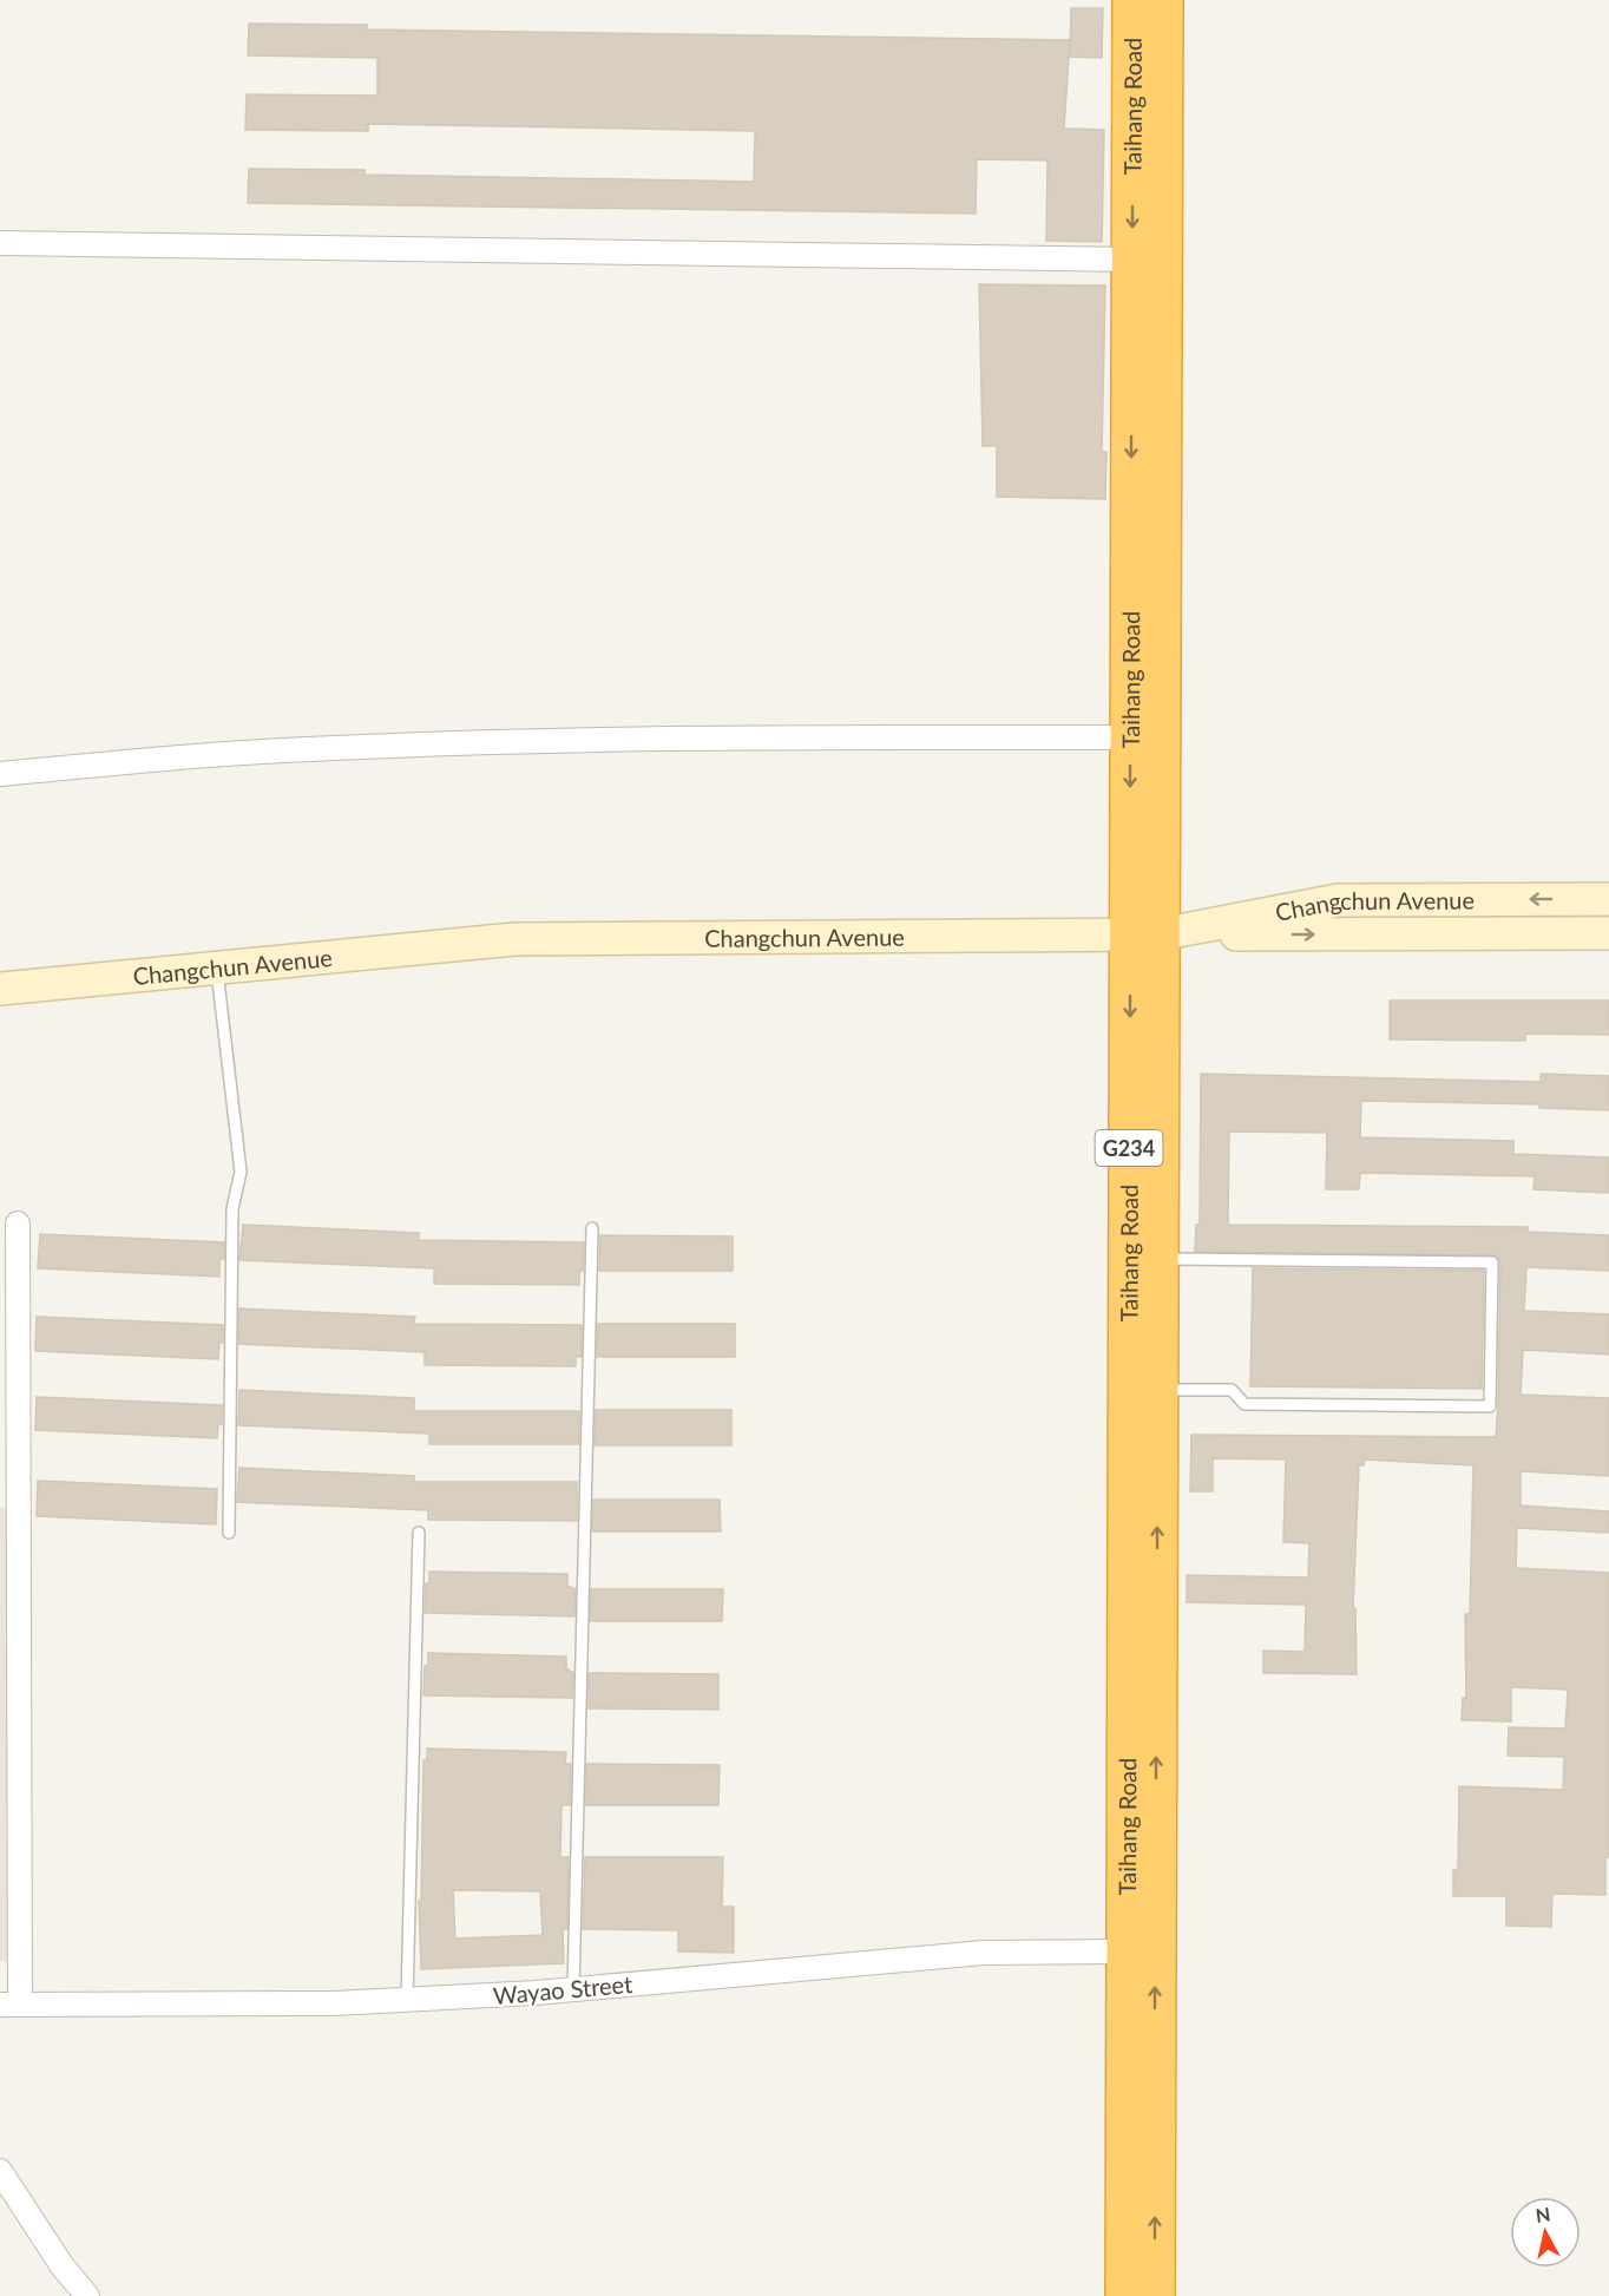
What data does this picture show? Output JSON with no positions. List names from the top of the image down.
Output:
{
  "streets": {
    "highway": ["Taihang Road", "G234"],
    "main road": ["Changchun Avenue"],
    "street": ["Wayao Street"]
  },
  "crossings": [
    ["Taihang Road", "Changchun Avenue"],
    ["Taihang Road", "Wayao Street"]
  ],
  "north": "top"
}
